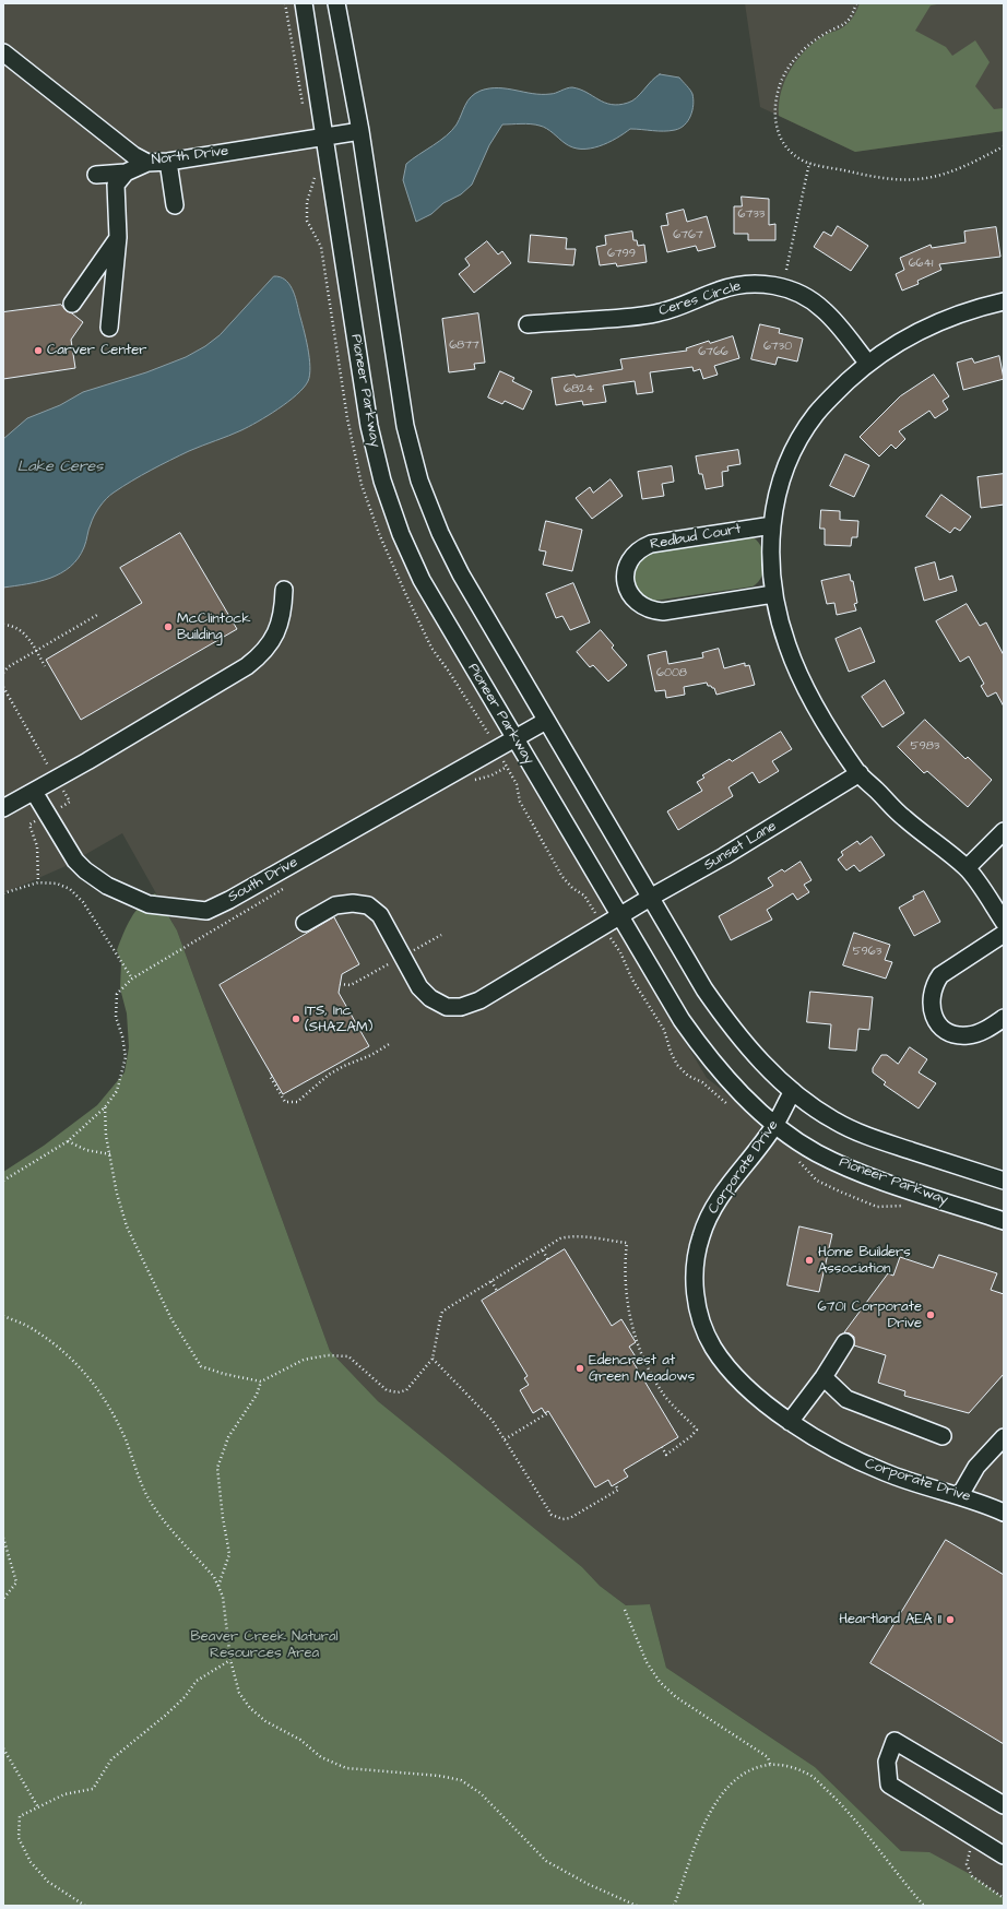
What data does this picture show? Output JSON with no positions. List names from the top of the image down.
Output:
{
  "streets": {
    "street": [
      "North Drive",
      "Ceres Circle",
      "Pioneer Parkway",
      "Redbud Court",
      "Sunset Lane",
      "South Drive",
      "Corporate Drive"
    ]
  },
  "crossings": [
    ["North Drive", "Pioneer Parkway"],
    ["Pioneer Parkway", "Sunset Lane"],
    ["Pioneer Parkway", "South Drive"],
    ["Pioneer Parkway", "Corporate Drive"]
  ],
  "water": ["Lake Ceres"],
  "parks": ["Beaver Creek Natural Resources Area"],
  "places": [
    "Carver Center",
    "McClintock Building",
    "ITS, Inc (SHAZAM)",
    "Home Builders Association",
    "6701 Corporate Drive",
    "Edencrest at Green Meadows",
    "Heartland AEA 11"
  ],
  "house_numbers": [
    "6733",
    "6767",
    "6799",
    "6641",
    "6877",
    "6730",
    "6766",
    "6824",
    "6008",
    "5983",
    "5963"
  ]
}
